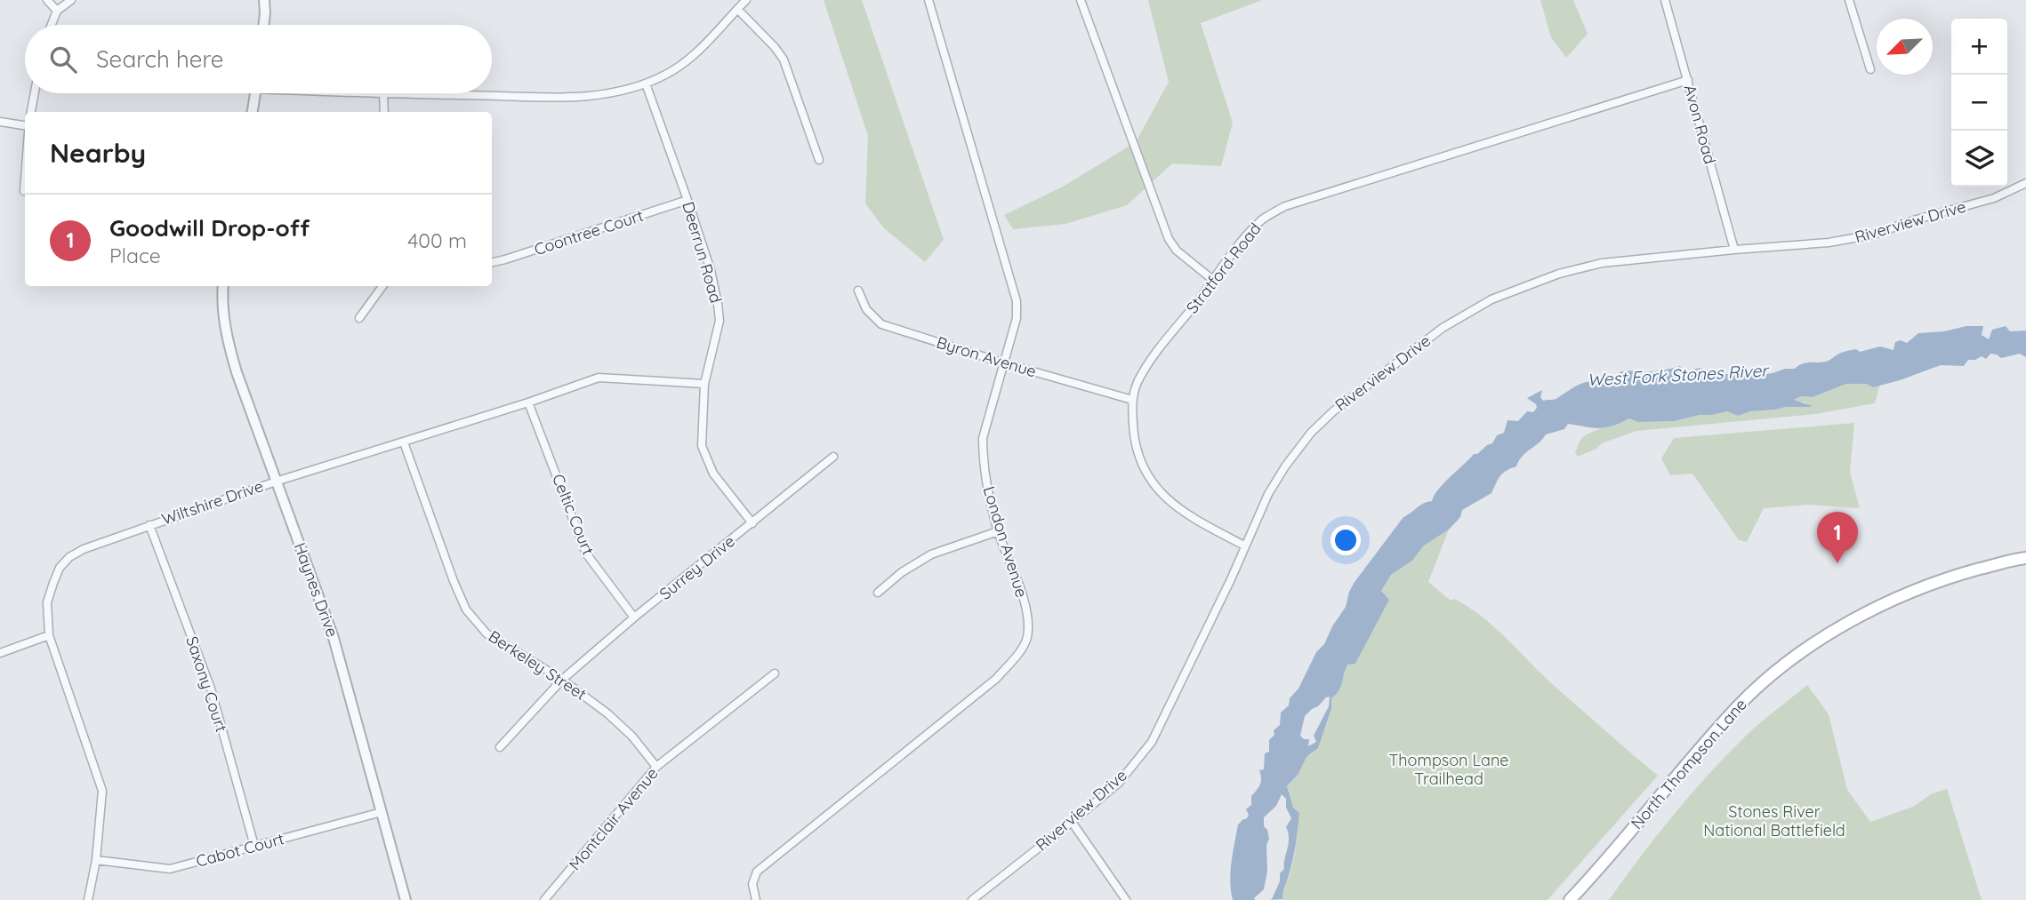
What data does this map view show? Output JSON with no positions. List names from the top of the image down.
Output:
{
  "streets": {
    "main road": ["North Thompson Lane"],
    "street": [
      "Avon Road",
      "Riverview Drive",
      "Coontree Court",
      "Deerrun Road",
      "Stratford Road",
      "Byron Avenue",
      "Wiltshire Drive",
      "Celtic Court",
      "London Avenue",
      "Surrey Drive",
      "Haynes Drive",
      "Berkeley Street",
      "Saxony Court",
      "Montclair Avenue",
      "Cabot Court"
    ]
  },
  "crossings": [
    ["Avon Road", "Riverview Drive"],
    ["Avon Road", "Stratford Road"],
    ["Riverview Drive", "Stratford Road"],
    ["Coontree Court", "Deerrun Road"],
    ["Deerrun Road", "Wiltshire Drive"],
    ["Deerrun Road", "Surrey Drive"],
    ["Stratford Road", "Byron Avenue"],
    ["Byron Avenue", "London Avenue"],
    ["Wiltshire Drive", "Celtic Court"],
    ["Wiltshire Drive", "Haynes Drive"],
    ["Wiltshire Drive", "Berkeley Street"],
    ["Wiltshire Drive", "Saxony Court"],
    ["Wiltshire Drive", "Cabot Court"],
    ["Celtic Court", "Surrey Drive"],
    ["Surrey Drive", "Berkeley Street"],
    ["Haynes Drive", "Cabot Court"],
    ["Berkeley Street", "Montclair Avenue"],
    ["Saxony Court", "Cabot Court"]
  ],
  "water": ["West Fork Stones River"],
  "parks": ["Thompson Lane Trailhead", "Stones River National Battlefield"],
  "north": "bottom left",
  "page": {
    "map_buttons": ["+", "−"],
    "search": "Search here",
    "heading": "Nearby",
    "list": [
      {
        "mark": "1",
        "name": "Goodwill Drop-off",
        "note": "Place",
        "value": "400 m"
      }
    ],
    "pins": "1"
  }
}
